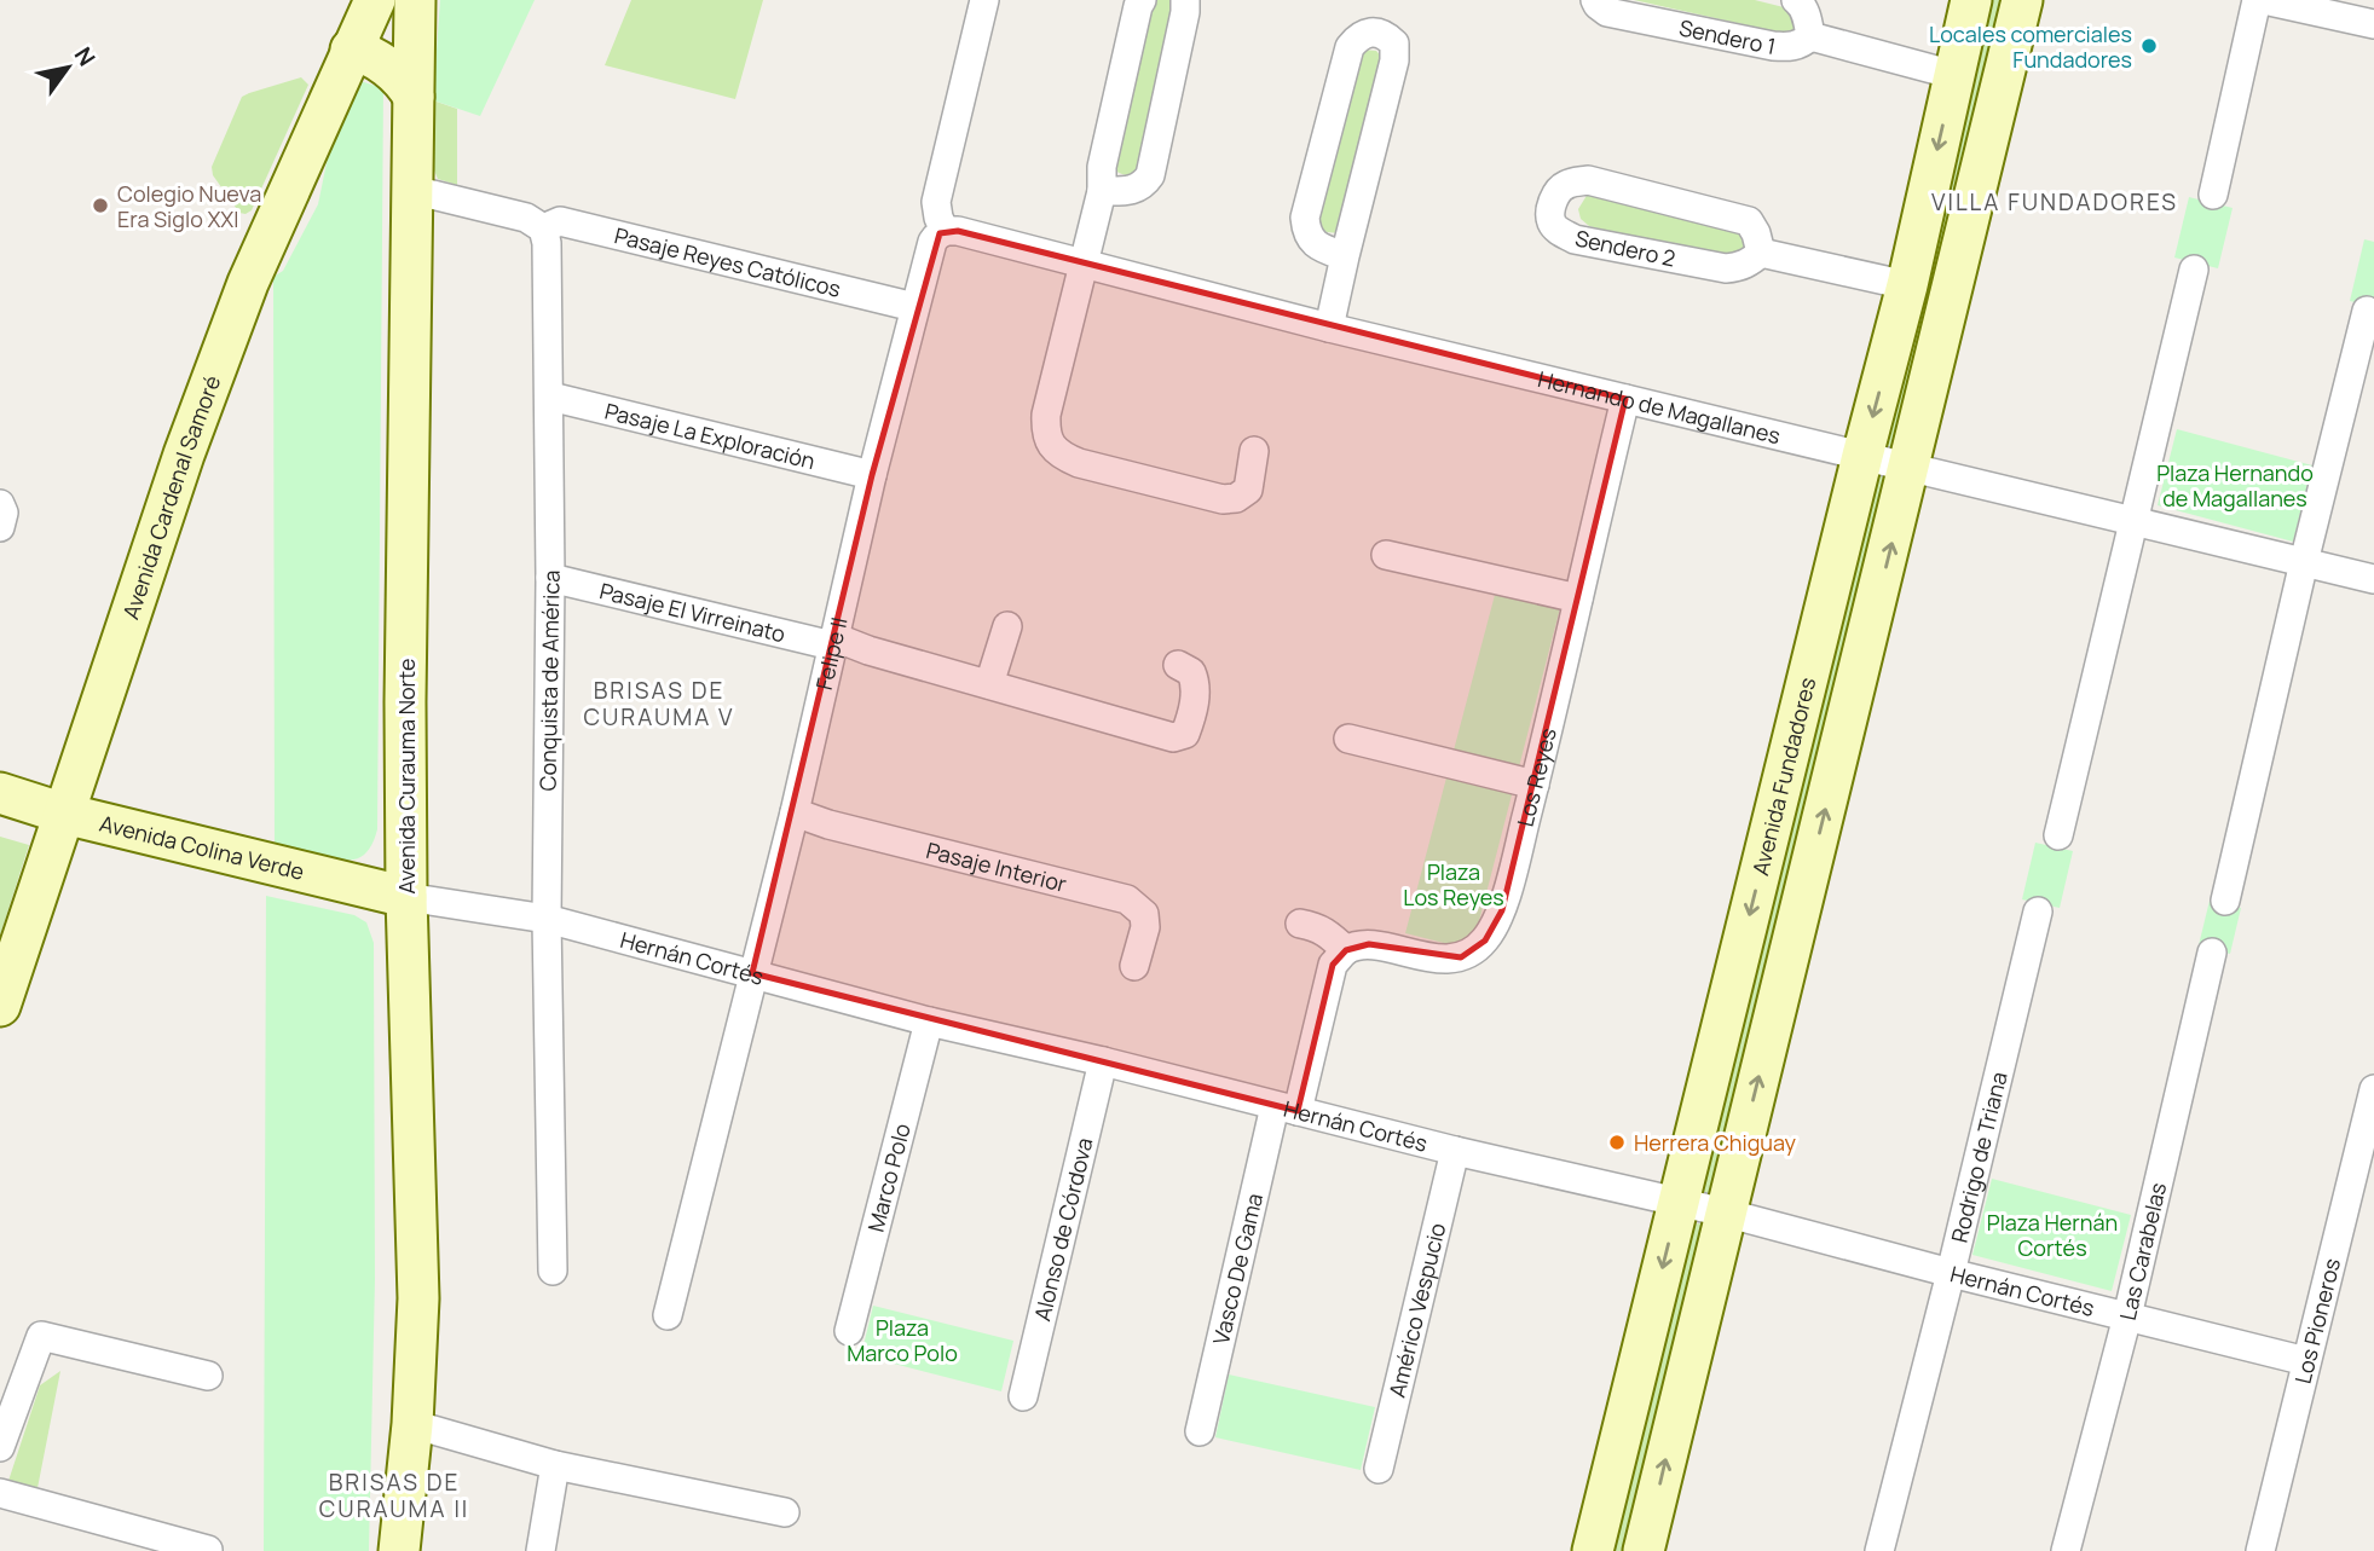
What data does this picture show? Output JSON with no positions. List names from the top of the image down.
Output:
{
  "streets": {
    "street": [
      "Sendero 1",
      "Sendero 2",
      "Pasaje Reyes Católicos",
      "Hernando de Magallanes",
      "Pasaje La Exploración",
      "Avenida Cardenal Samoré",
      "Pasaje El Virreinato",
      "Felipe II",
      "Conquista de América",
      "Avenida Curauma Norte",
      "Los Reyes",
      "Avenida Fundadores",
      "Avenida Colina Verde",
      "Pasaje Interior",
      "Hernán Cortés",
      "Rodrigo de Triana",
      "Marco Polo",
      "Alonso de Córdova",
      "Las Carabelas",
      "Vasco De Gama",
      "Américo Vespucio",
      "Los Pioneros"
    ]
  },
  "crossings": [
    ["Sendero 1", "Avenida Fundadores"],
    ["Pasaje Reyes Católicos", "Felipe II"],
    ["Pasaje Reyes Católicos", "Conquista de América"],
    ["Hernando de Magallanes", "Felipe II"],
    ["Hernando de Magallanes", "Los Reyes"],
    ["Hernando de Magallanes", "Avenida Fundadores"],
    ["Pasaje La Exploración", "Felipe II"],
    ["Pasaje La Exploración", "Conquista de América"],
    ["Avenida Cardenal Samoré", "Avenida Colina Verde"],
    ["Pasaje El Virreinato", "Felipe II"],
    ["Pasaje El Virreinato", "Conquista de América"],
    ["Felipe II", "Pasaje Interior"],
    ["Felipe II", "Hernán Cortés"],
    ["Conquista de América", "Hernán Cortés"],
    ["Avenida Curauma Norte", "Avenida Colina Verde"],
    ["Avenida Curauma Norte", "Hernán Cortés"],
    ["Avenida Fundadores", "Hernán Cortés"],
    ["Avenida Colina Verde", "Hernán Cortés"],
    ["Hernán Cortés", "Rodrigo de Triana"],
    ["Hernán Cortés", "Marco Polo"],
    ["Hernán Cortés", "Alonso de Córdova"],
    ["Hernán Cortés", "Las Carabelas"],
    ["Hernán Cortés", "Vasco De Gama"],
    ["Hernán Cortés", "Américo Vespucio"],
    ["Hernán Cortés", "Los Pioneros"]
  ],
  "districts": ["VILLA FUNDADORES", "BRISAS DE CURAUMA V", "BRISAS DE CURAUMA II"],
  "parks": [
    "Plaza Hernando de Magallanes",
    "Plaza Los Reyes",
    "Plaza Hernán Cortés",
    "Plaza Marco Polo"
  ],
  "places": ["Locales comerciales Fundadores", "Colegio Nueva Era Siglo XXI", "Herrera Chiguay"],
  "north": "top right"
}
